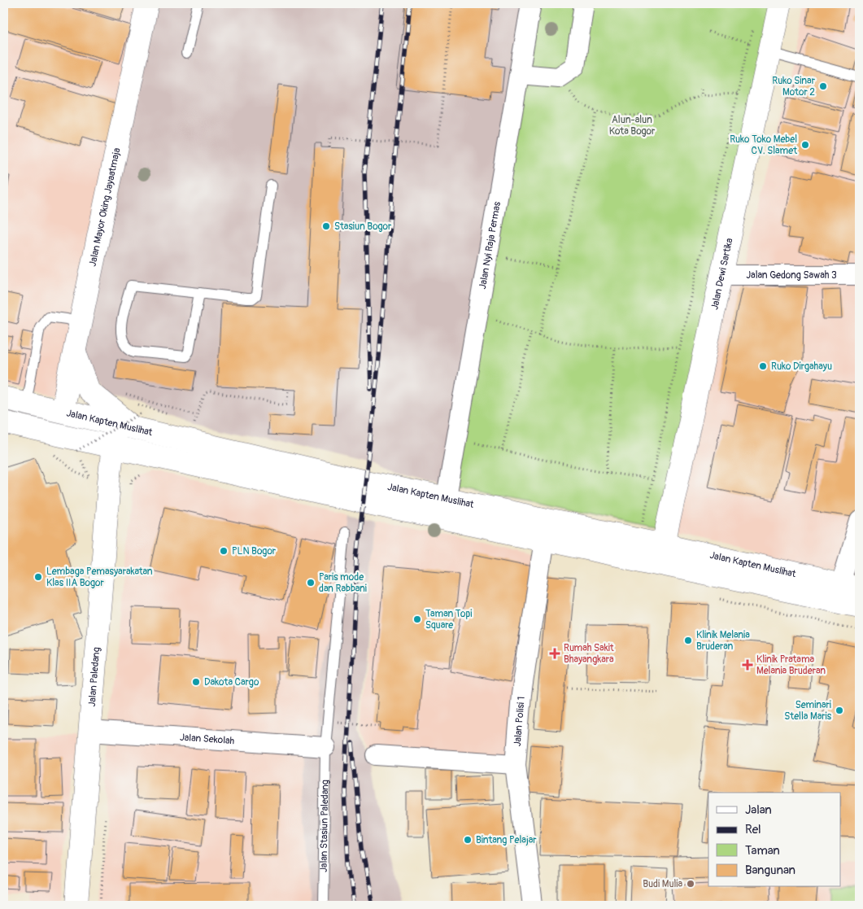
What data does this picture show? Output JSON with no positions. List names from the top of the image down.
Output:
{
  "streets": {
    "main road": [
      "Jalan Mayor Oking Jayaatmaja",
      "Jalan Dewi Sartika",
      "Jalan Kapten Muslihat",
      "Jalan Paledang"
    ],
    "street": [
      "Jalan Nyi Raja Permas",
      "Jalan Gedong Sawah 3",
      "Jalan Polisi 1",
      "Jalan Sekolah"
    ],
    "lane": ["Jalan Stasiun Paledang"]
  },
  "crossings": [
    ["Jalan Mayor Oking Jayaatmaja", "Jalan Kapten Muslihat"],
    ["Jalan Dewi Sartika", "Jalan Gedong Sawah 3"],
    ["Jalan Dewi Sartika", "Jalan Kapten Muslihat"],
    ["Jalan Kapten Muslihat", "Jalan Paledang"],
    ["Jalan Kapten Muslihat", "Jalan Polisi 1"],
    ["Jalan Paledang", "Jalan Sekolah"],
    ["Jalan Sekolah", "Jalan Stasiun Paledang"]
  ],
  "parks": ["Alun-alun Kota Bogor"],
  "places": {
    "other": [
      "Ruko Sinar Motor 2",
      "Ruko Toko Mebel CV. Slamet",
      "Stasiun Bogor",
      "Ruko Dirgahayu",
      "PLN Bogor",
      "Lembaga Pemasyarakatan Klas IIA Bogor",
      "Paris mode dan Rabbani",
      "Taman Topi Square",
      "Klinik Melania Bruderan",
      "Dakota Cargo",
      "Seminari Stella Maris",
      "Bintang Pelajar",
      "Budi Mulia"
    ],
    "health": ["Rumah Sakit Bhayangkara", "Klinik Pratama Melania Bruderan"]
  },
  "legend": [
    "Jalan",
    "Rel",
    "Taman",
    "Bangunan"
  ]
}
